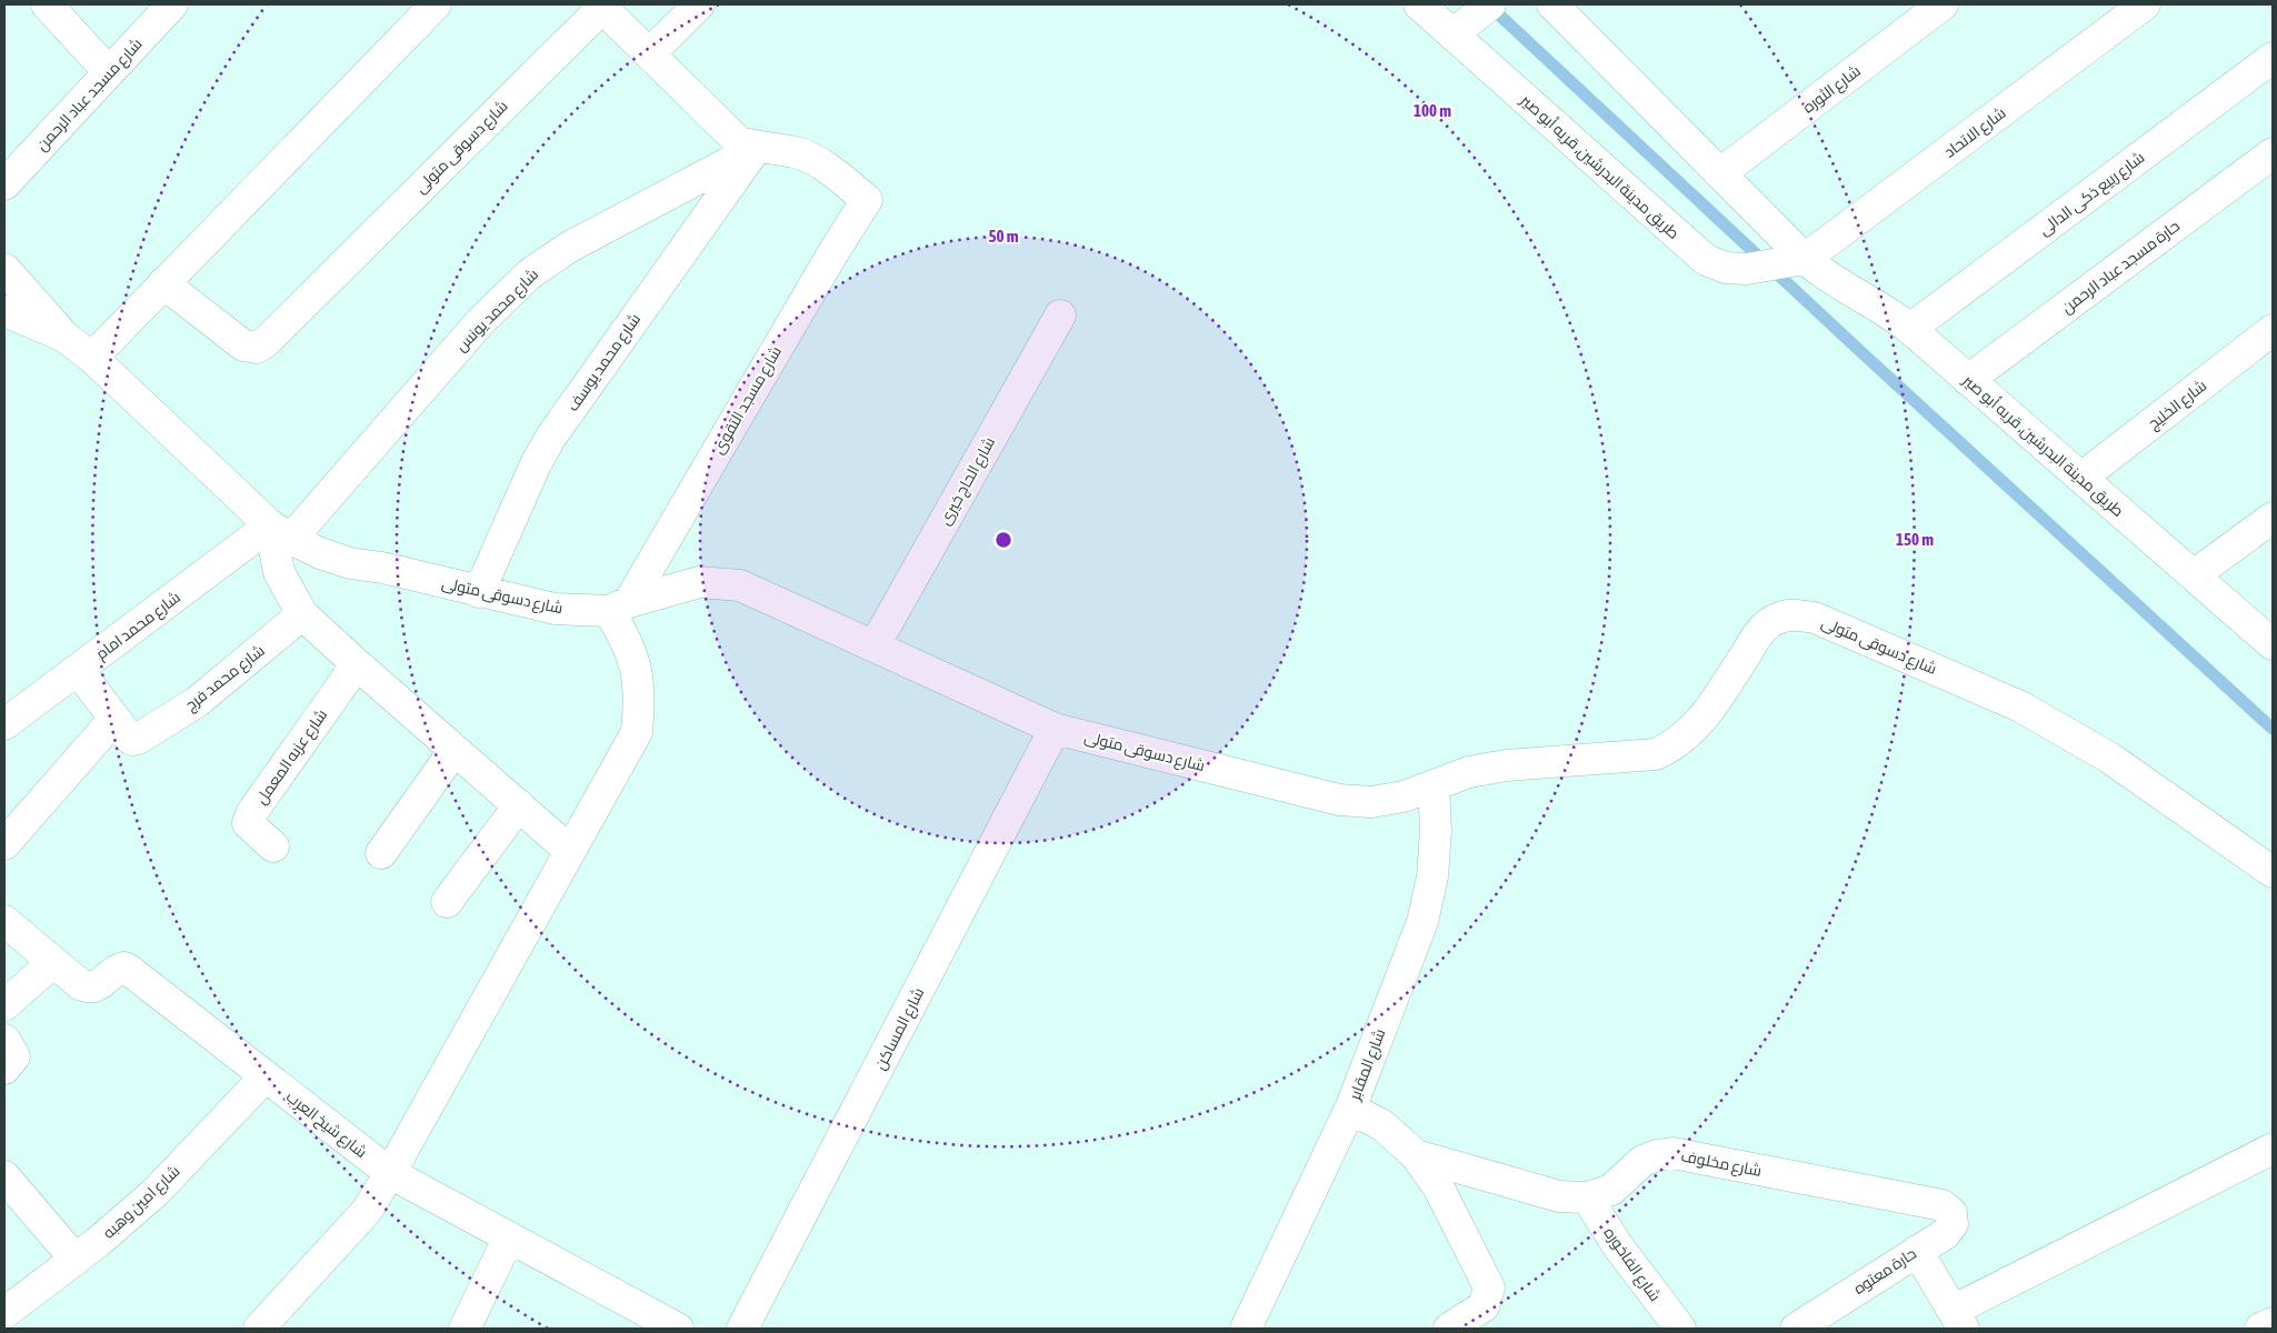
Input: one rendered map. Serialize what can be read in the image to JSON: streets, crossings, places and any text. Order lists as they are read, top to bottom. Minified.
{"streets":{"street":["شارع الثوره","شارع مسجد عباد الرحمن","شارع الاتحاد","شارع دسوقى متولى","طريق مدينة البدرشين, قريه أبو صير","شارع ربيع ذكى الدالى","حارة مسجد عباد الرحمن","شارع محمد يونس","شارع محمد يوسف","شارع مسجد التقوى","شارع الخليج","شارع الحاج خيرى","شارع محمد امام","شارع محمد فرج","شارع عزبه المعمل","شارع المساكن","شارع المقابر","شارع شيخ العرب","شارع مخلوف","شارع امين وهبه","شارع الفاخوره","حارة معتوه"]},"crossings":[["شارع الثوره","طريق مدينة البدرشين, قريه أبو صير"],["شارع الاتحاد","طريق مدينة البدرشين, قريه أبو صير"],["شارع دسوقى متولى","شارع محمد يونس"],["شارع دسوقى متولى","شارع محمد يوسف"],["شارع دسوقى متولى","شارع مسجد التقوى"],["شارع دسوقى متولى","شارع الحاج خيرى"],["شارع دسوقى متولى","شارع محمد امام"],["شارع دسوقى متولى","شارع المساكن"],["شارع دسوقى متولى","شارع المقابر"],["طريق مدينة البدرشين, قريه أبو صير","شارع ربيع ذكى الدالى"],["طريق مدينة البدرشين, قريه أبو صير","حارة مسجد عباد الرحمن"],["طريق مدينة البدرشين, قريه أبو صير","شارع الخليج"],["شارع محمد يونس","شارع محمد يوسف"],["شارع محمد يونس","شارع مسجد التقوى"],["شارع محمد يونس","شارع محمد امام"],["شارع محمد يوسف","شارع مسجد التقوى"],["شارع محمد امام","شارع محمد فرج"],["شارع شيخ العرب","شارع امين وهبه"],["شارع مخلوف","شارع الفاخوره"],["شارع مخلوف","حارة معتوه"]],"rings":["100 m","50 m","150 m"]}
